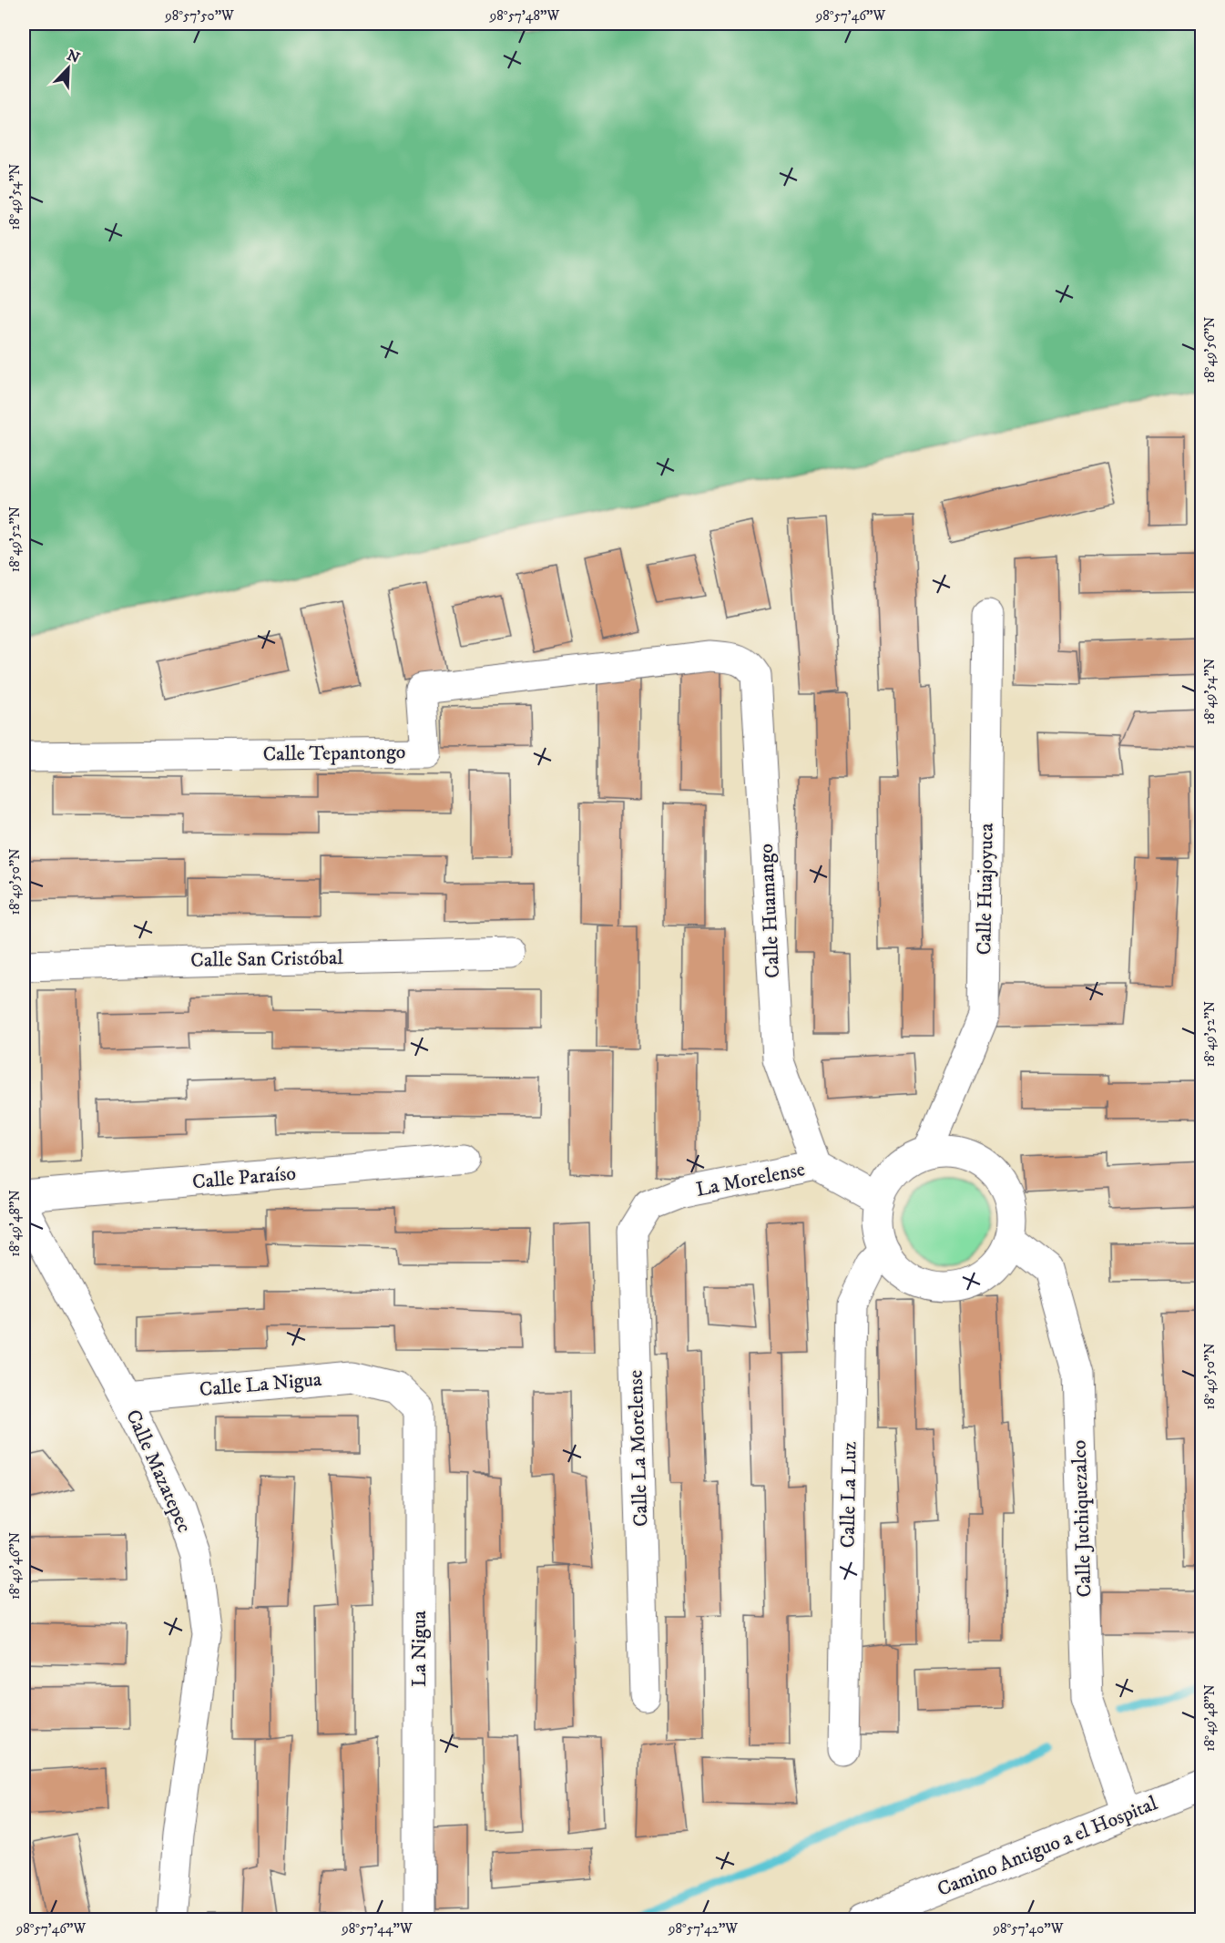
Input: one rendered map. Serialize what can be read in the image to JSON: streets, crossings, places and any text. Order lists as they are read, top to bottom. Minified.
{"streets":{"street":["Calle Tepantongo","Calle Huajoyuca","Calle Huamango","Calle San Cristóbal","Calle Paraíso","La Morelense","Calle La Nigua","Calle La Morelense","Calle Mazatepec","Calle La Luz","Calle Juchiquezalco","La Nigua","Camino Antiguo a el Hospital"]},"crossings":[["Calle Tepantongo","Calle Huamango"],["Calle Huajoyuca","La Morelense"],["Calle Huajoyuca","Calle La Luz"],["Calle Huajoyuca","Calle Juchiquezalco"],["Calle Huamango","La Morelense"],["La Morelense","Calle La Morelense"],["La Morelense","Calle La Luz"],["La Morelense","Calle Juchiquezalco"],["Calle La Nigua","Calle Mazatepec"],["Calle La Nigua","La Nigua"],["Calle La Luz","Calle Juchiquezalco"],["Calle Juchiquezalco","Camino Antiguo a el Hospital"]],"north":"top right","coordinates":["98°57'50\"W","98°57'48\"W","98°57'46\"W","18°49'54\"N","18°49'56\"N","18°49'52\"N","18°49'50\"N","18°49'48\"N","18°49'46\"N","98°57'44\"W","98°57'42\"W","98°57'40\"W"]}
